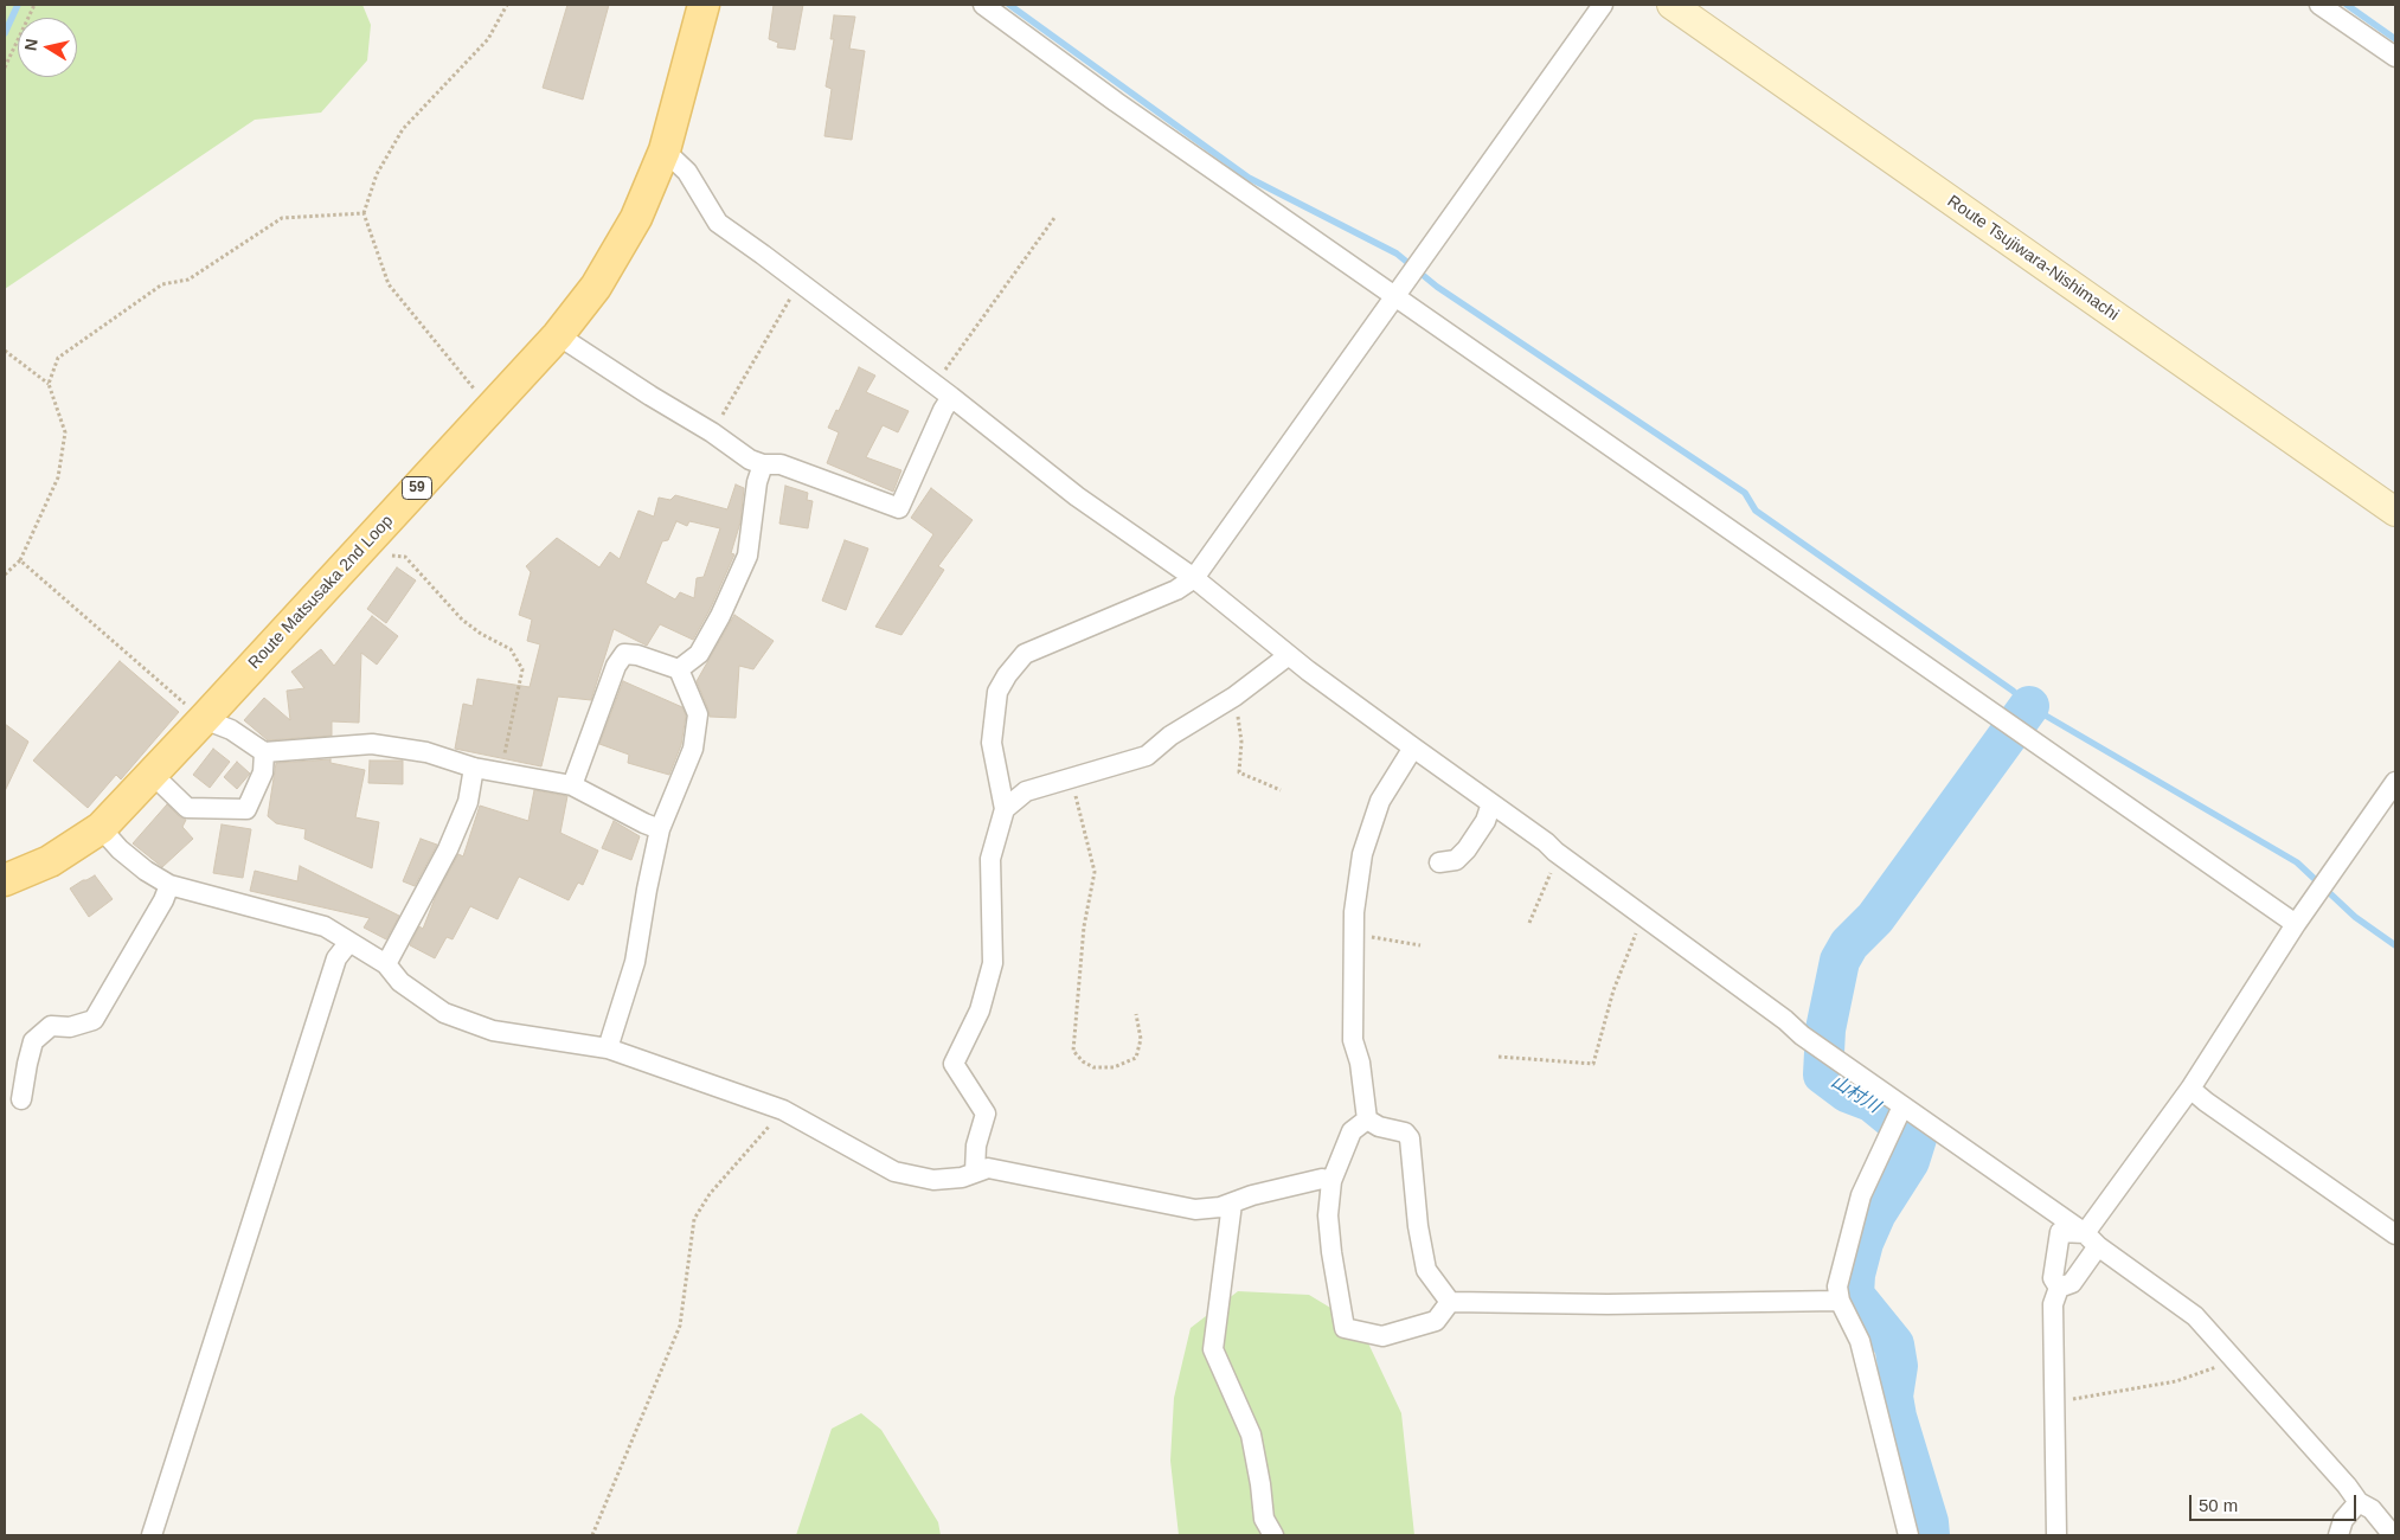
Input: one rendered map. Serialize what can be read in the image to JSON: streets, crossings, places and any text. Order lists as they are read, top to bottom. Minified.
{"streets":{"main road":["Route Tsujiwara-Nishimachi","59","Route Matsusaka 2nd Loop"]},"water":["山村川"],"scale_bar":"50 m","north":"left"}
